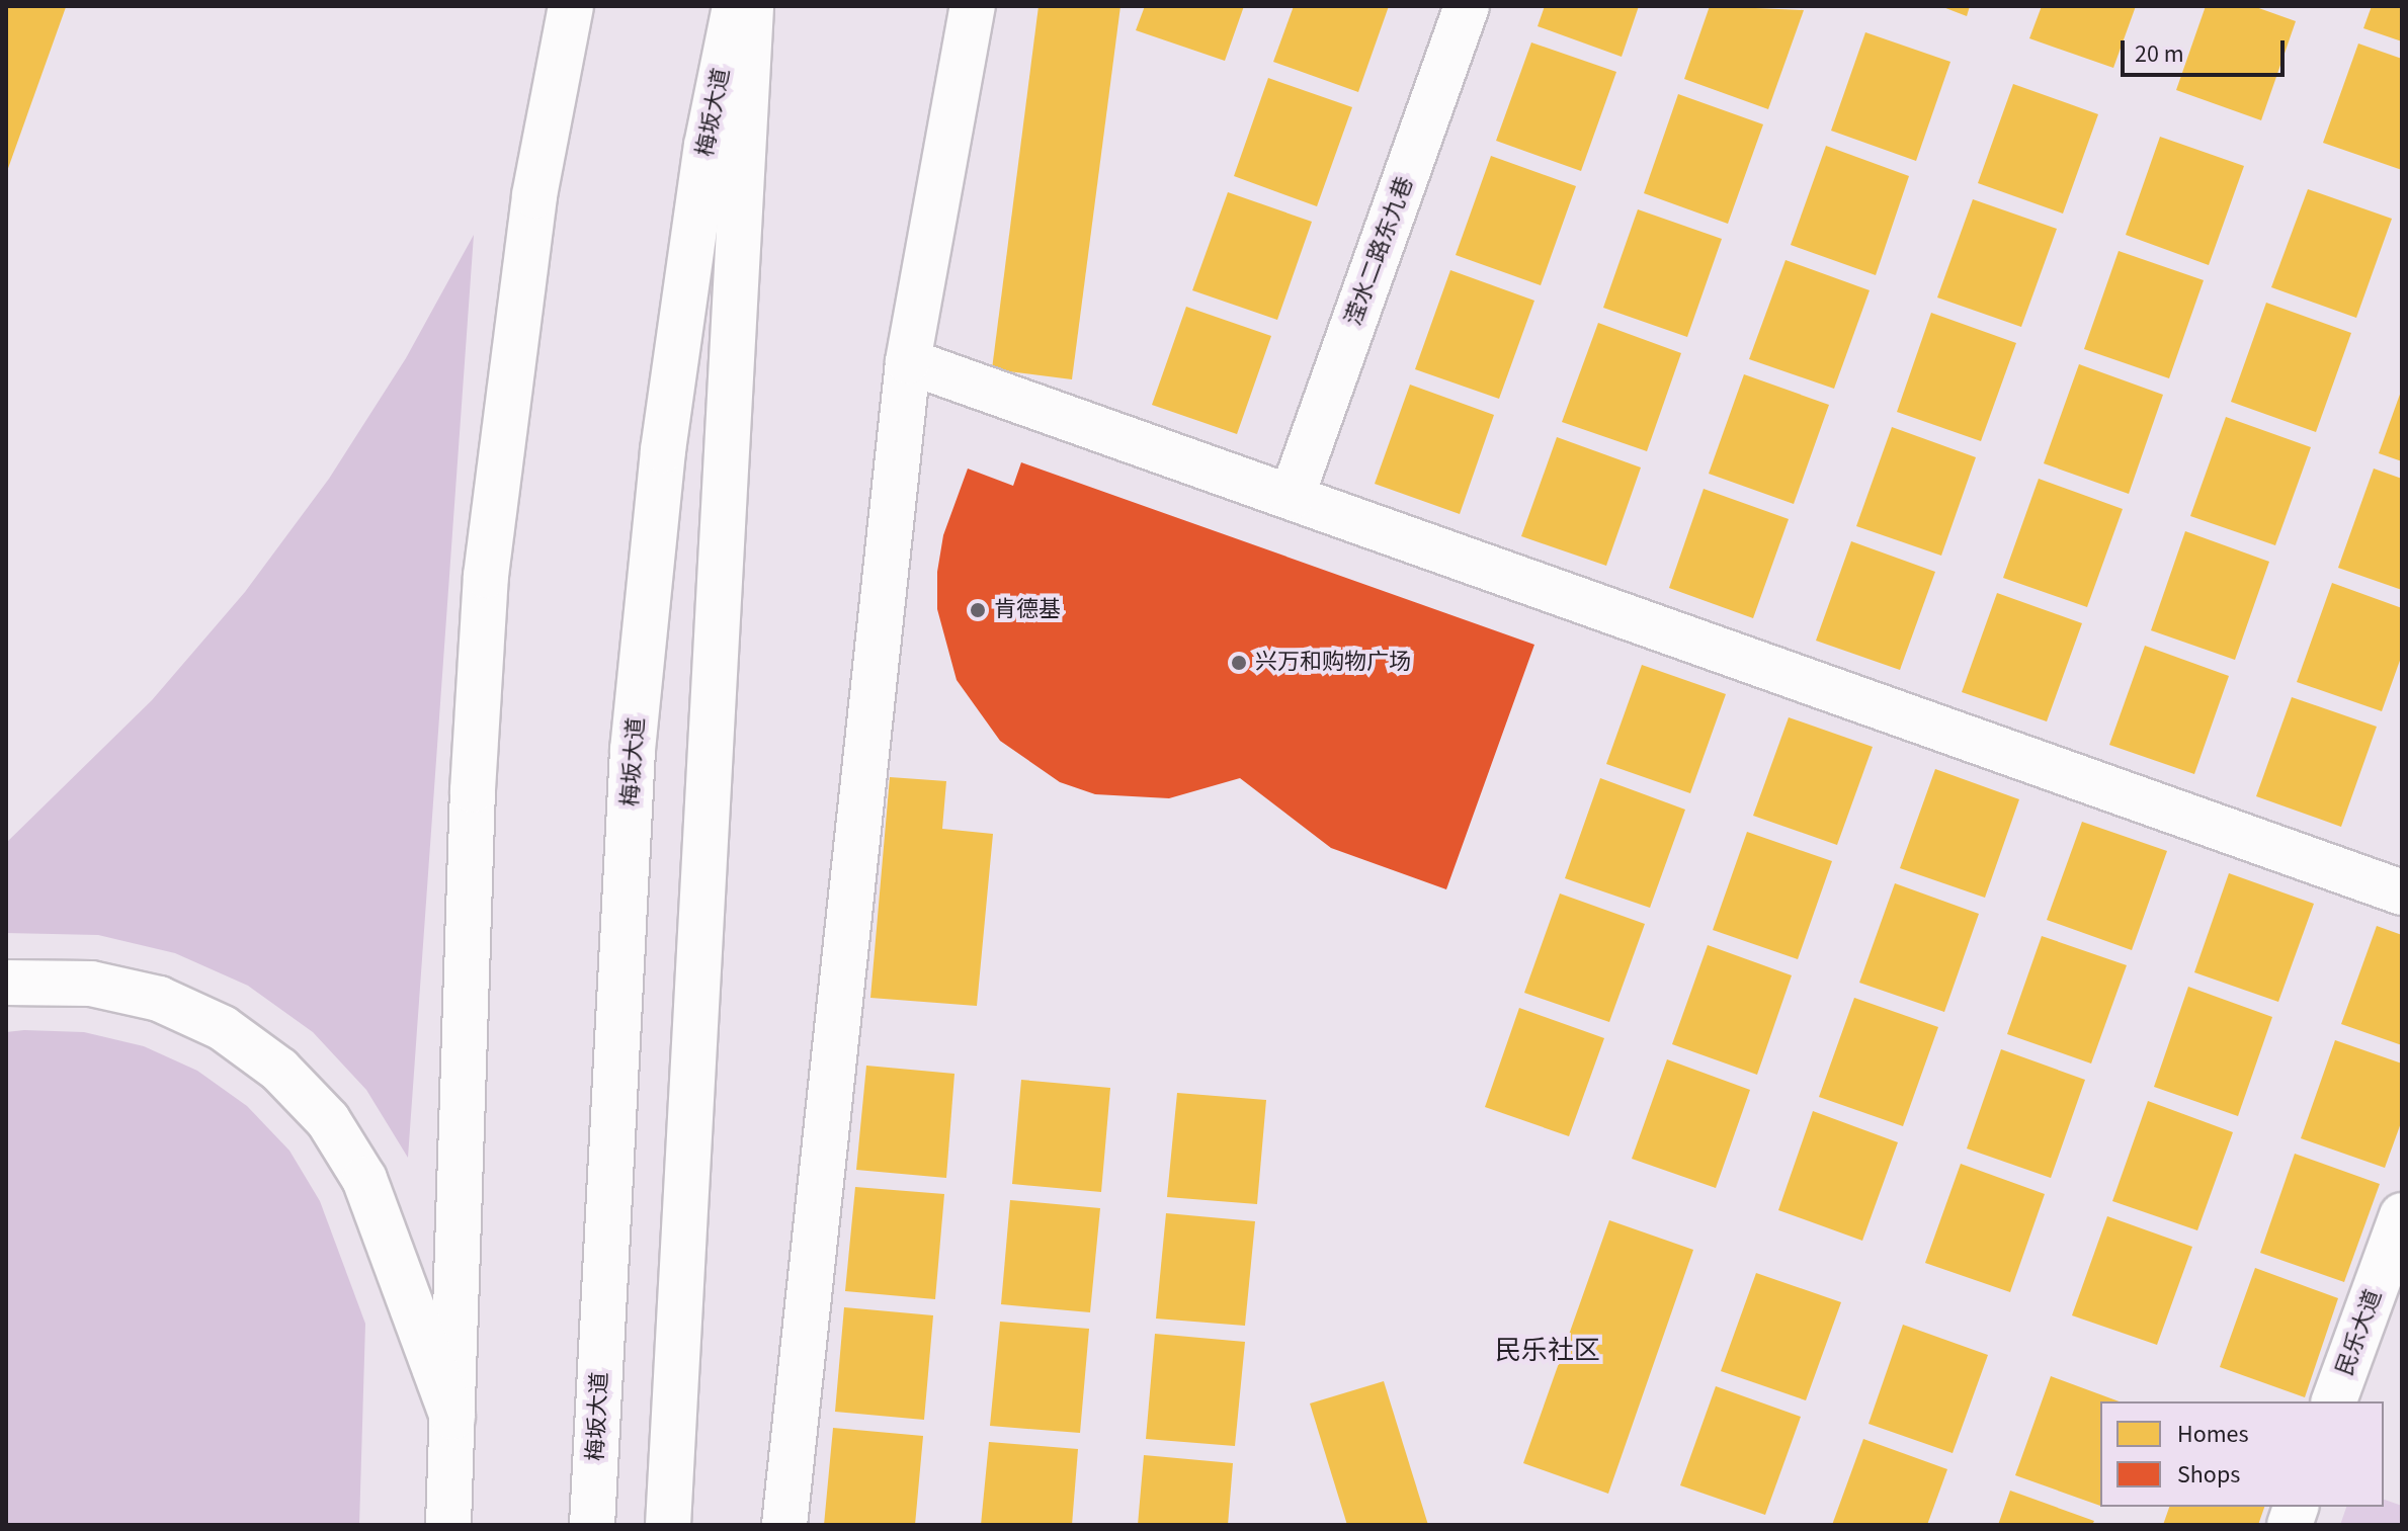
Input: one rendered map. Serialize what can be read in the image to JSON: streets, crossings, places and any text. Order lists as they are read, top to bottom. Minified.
{"streets":{"main road":["梅坂大道","滢水二路东九巷","民乐大道"]},"districts":["民乐社区"],"places":["肯德基","兴万和购物广场"],"legend":["Homes","Shops"],"scale_bar":"20 m"}
